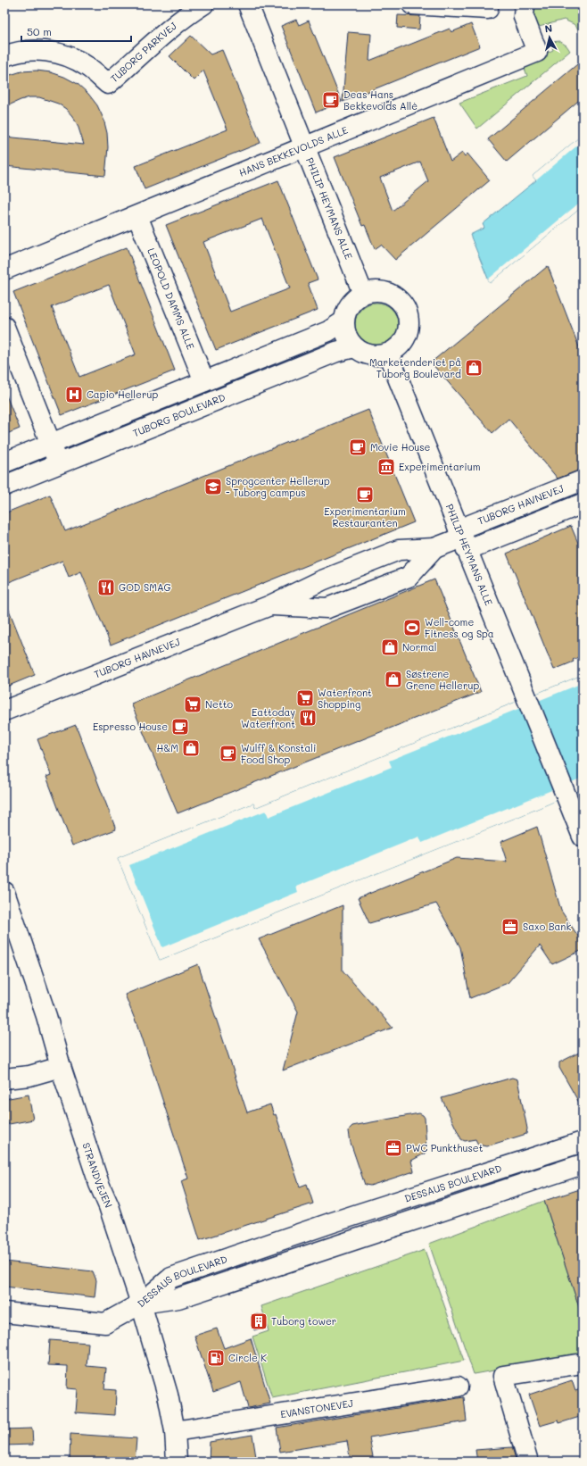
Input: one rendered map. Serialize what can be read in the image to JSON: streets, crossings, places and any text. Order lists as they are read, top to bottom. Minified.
{"streets":{"street":["TUBORG PARKVEJ","HANS BEKKEVOLDS ALLE","PHILIP HEYMANS ALLE","LEOPOLD DAMMS ALLE","TUBORG BOULEVARD","TUBORG HAVNEVEJ","STRANDVEJEN","DESSAUS BOULEVARD","EVANSTONEVEJ"]},"crossings":[["HANS BEKKEVOLDS ALLE","PHILIP HEYMANS ALLE"],["HANS BEKKEVOLDS ALLE","LEOPOLD DAMMS ALLE"],["PHILIP HEYMANS ALLE","TUBORG BOULEVARD"],["PHILIP HEYMANS ALLE","TUBORG HAVNEVEJ"],["STRANDVEJEN","DESSAUS BOULEVARD"],["STRANDVEJEN","EVANSTONEVEJ"]],"places":{"cafe":["Deas Hans Bekkevolds Allè","Movie House","Experimentarium Restauranten","Espresso House","Wulff & Konstali Food Shop"],"shop":["Marketenderiet på Tuborg Boulevard","Normal","Søstrene Grene Hellerup","H&M"],"hospital":["Capio Hellerup"],"museum":["Experimentarium"],"school or university":["Sprogcenter Hellerup - Tuborg campus"],"restaurant":["GOD SMAG","Eattoday Waterfront"],"sports":["Well-come Fitness og Spa"],"supermarket":["Waterfront Shopping","Netto"],"office":["Saxo Bank","PWC Punkthuset"],"building":["Tuborg tower"],"fuel station":["Circle K"]},"scale_bar":"50 m","north":"top"}
